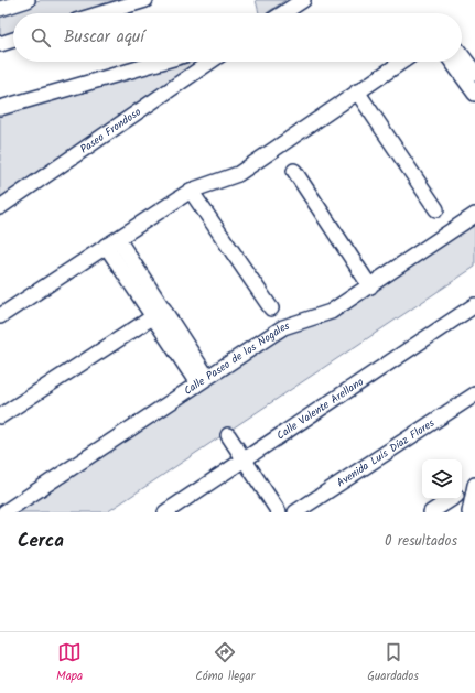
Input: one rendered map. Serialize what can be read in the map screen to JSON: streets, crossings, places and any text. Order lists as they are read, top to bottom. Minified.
{"streets":{"street":["Paseo Frondoso","Calle Paseo de los Nogales","Calle Valente Arellano","Avenida Luis Díaz Flores"]},"page":{"search":"Buscar aquí","heading":["Cerca","0 resultados"],"nav":["Mapa","Cómo llegar","Guardados"]}}
